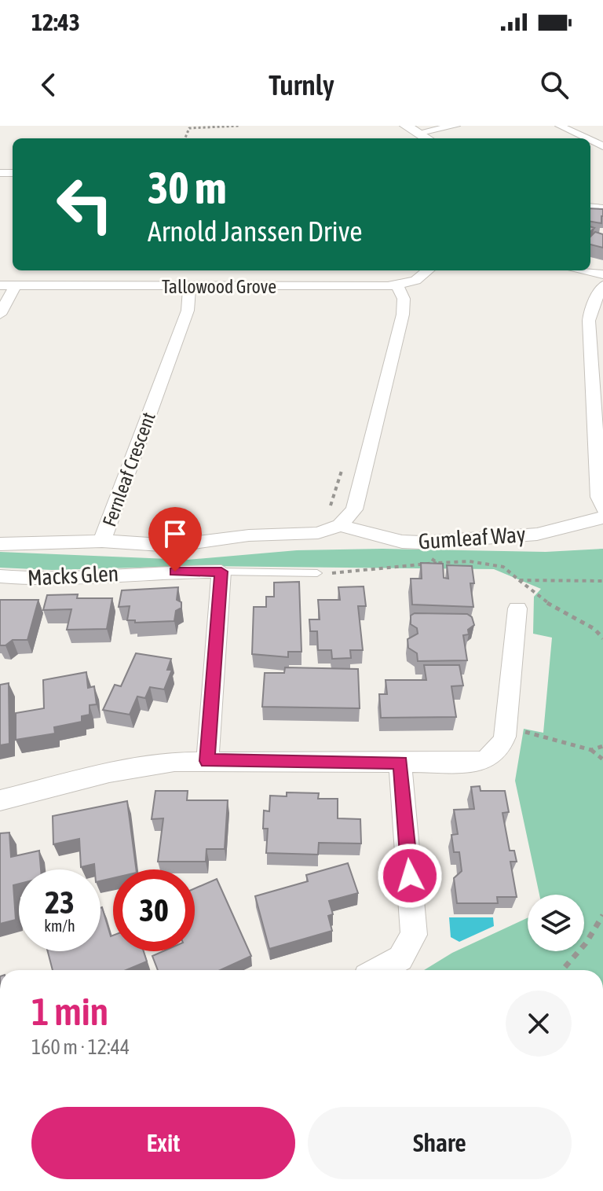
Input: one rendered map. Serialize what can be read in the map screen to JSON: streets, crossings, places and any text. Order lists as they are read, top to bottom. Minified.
{"streets":{"street":["Tallowood Grove","Fernleaf Crescent","Gumleaf Way","Macks Glen"]},"crossings":[["Tallowood Grove","Fernleaf Crescent"],["Fernleaf Crescent","Gumleaf Way"]],"page":{"status":"12:43","header":"Turnly","turn":["30 m","Arnold Janssen Drive"],"speed":"23 km/h","limit":"30","heading":["1 min","160 m · 12:44"],"buttons":["Exit","Share"]}}
